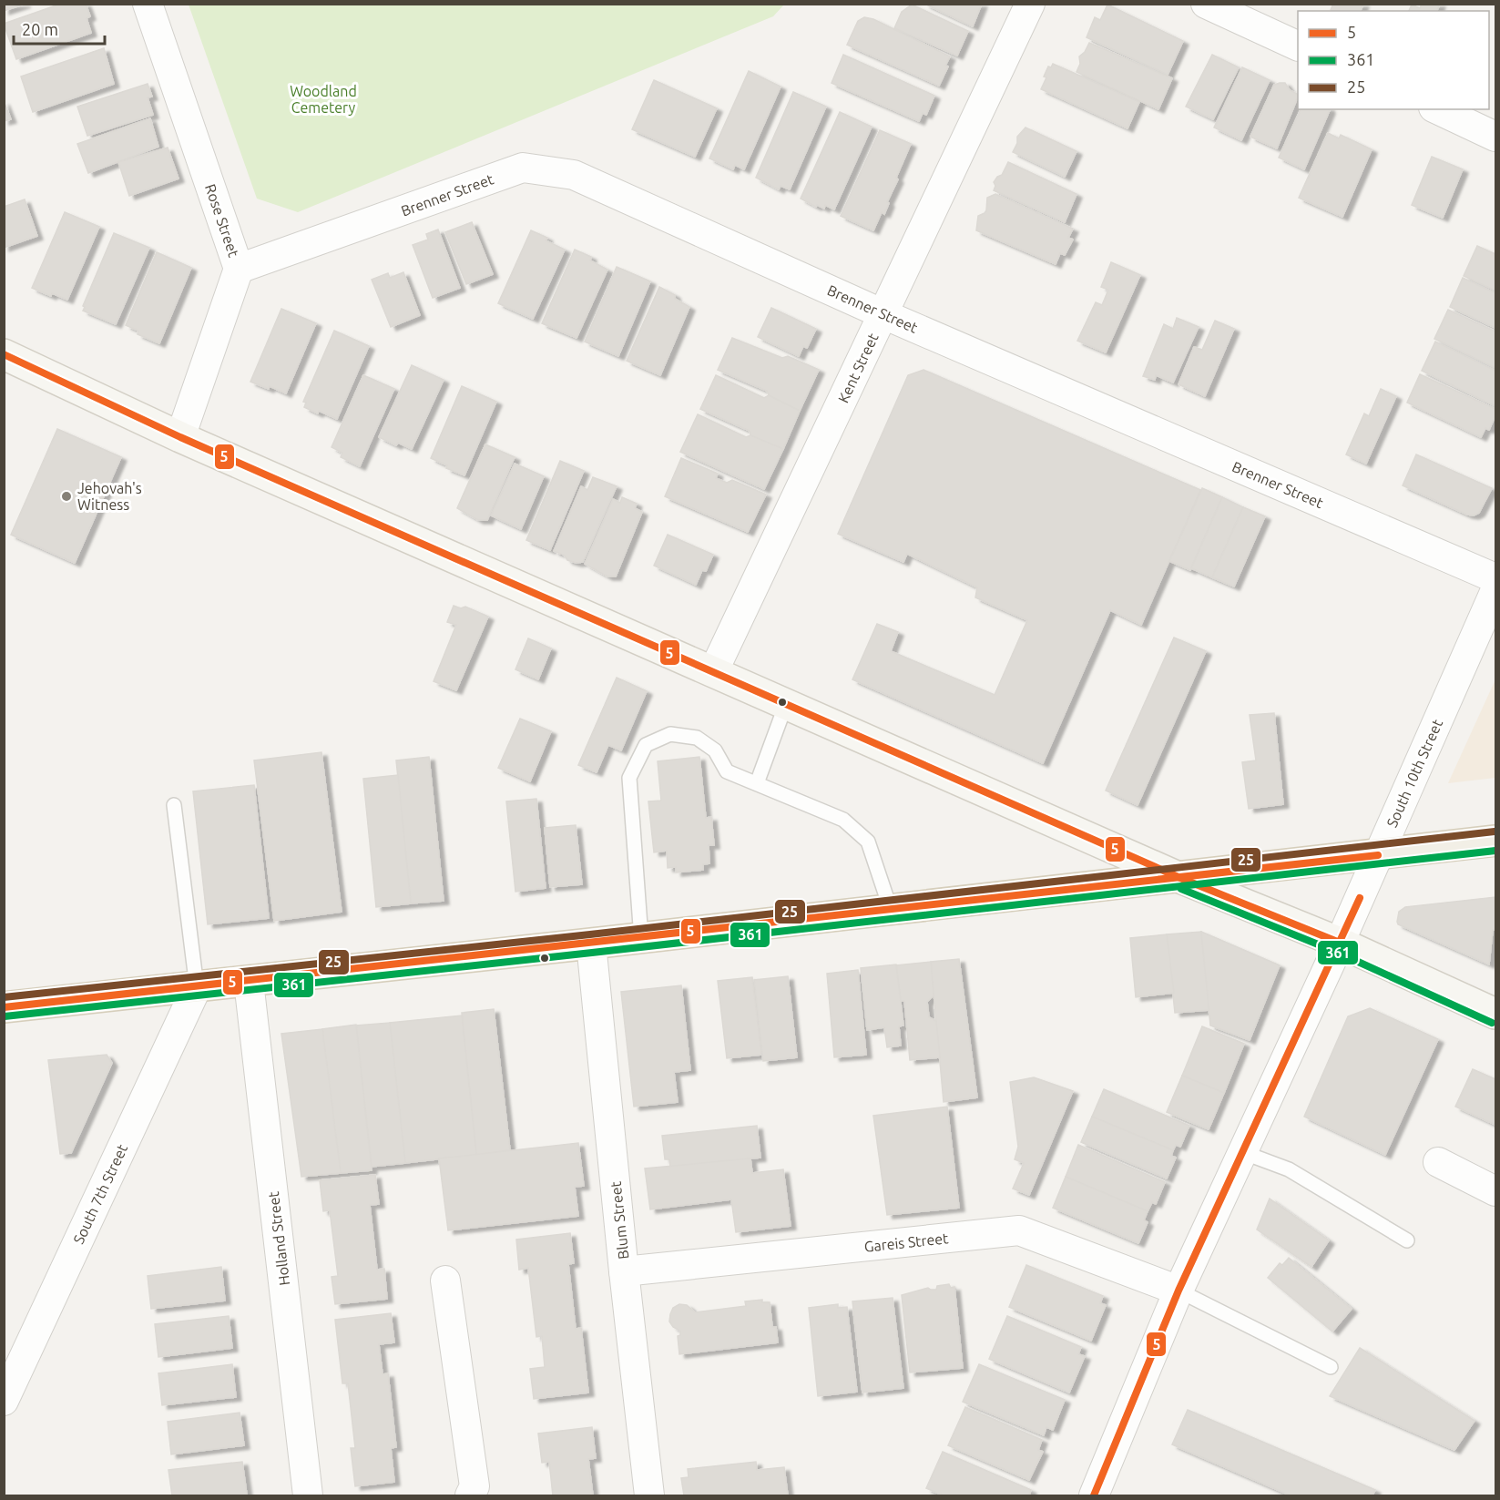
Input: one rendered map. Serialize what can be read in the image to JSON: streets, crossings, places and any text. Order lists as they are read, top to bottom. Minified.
{"streets":{"street":["Brenner Street","Rose Street","Kent Street","South 10th Street","South 7th Street","Blum Street","Holland Street","Gareis Street"]},"crossings":[["Brenner Street","Rose Street"],["Brenner Street","Kent Street"],["South 10th Street","Gareis Street"],["Blum Street","Gareis Street"]],"parks":["Woodland Cemetery"],"places":["Jehovah's Witness"],"lines":["transit line 5","transit line 25","transit line 361"],"legend":["5","361","25"],"scale_bar":"20 m"}
